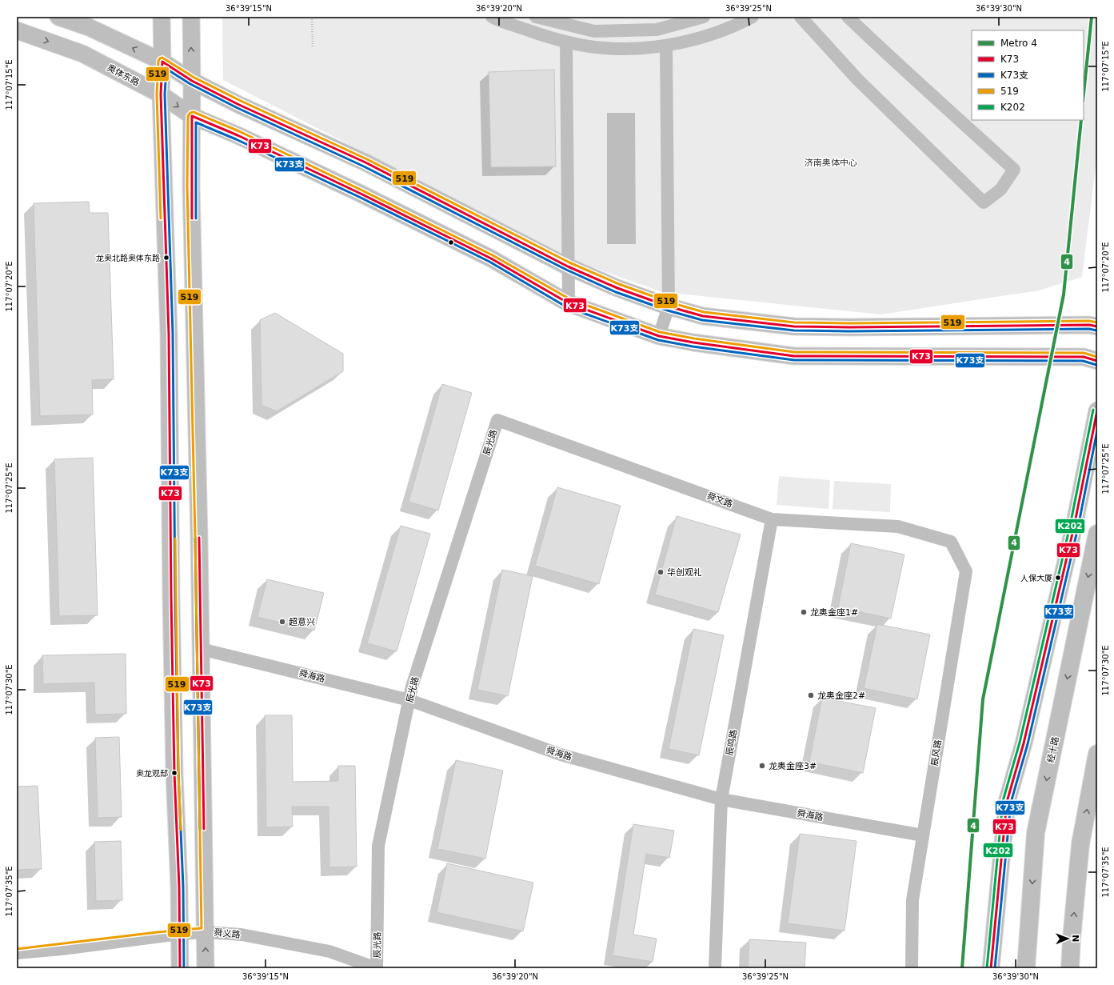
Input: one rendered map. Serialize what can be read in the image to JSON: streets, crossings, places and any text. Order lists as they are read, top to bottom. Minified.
{"streets":{"highway":["经十路"],"main road":["奥体东路"],"street":["辰光路","舜文路","舜海路","辰鸣路","辰风路","舜义路"]},"crossings":[["辰光路","舜文路"],["辰光路","舜海路"],["辰光路","舜义路"],["舜文路","辰鸣路"],["舜文路","辰风路"],["舜海路","辰鸣路"],["舜海路","辰风路"]],"parks":["济南奥体中心"],"places":["龙奥北路奥体东路","华创观礼","人保大厦","龙奥金座1#","超意兴","龙奥金座2#","龙奥金座3#","奥龙观邸"],"lines":["metro line 4","transit line 519","transit line K73","transit line K73支","transit line K202"],"legend":["Metro 4","K73","K73支","519","K202"],"north":"right","coordinates":["36°39'15\"N","36°39'20\"N","36°39'25\"N","36°39'30\"N","117°07'15\"E","117°07'20\"E","117°07'25\"E","117°07'30\"E","117°07'35\"E"]}
